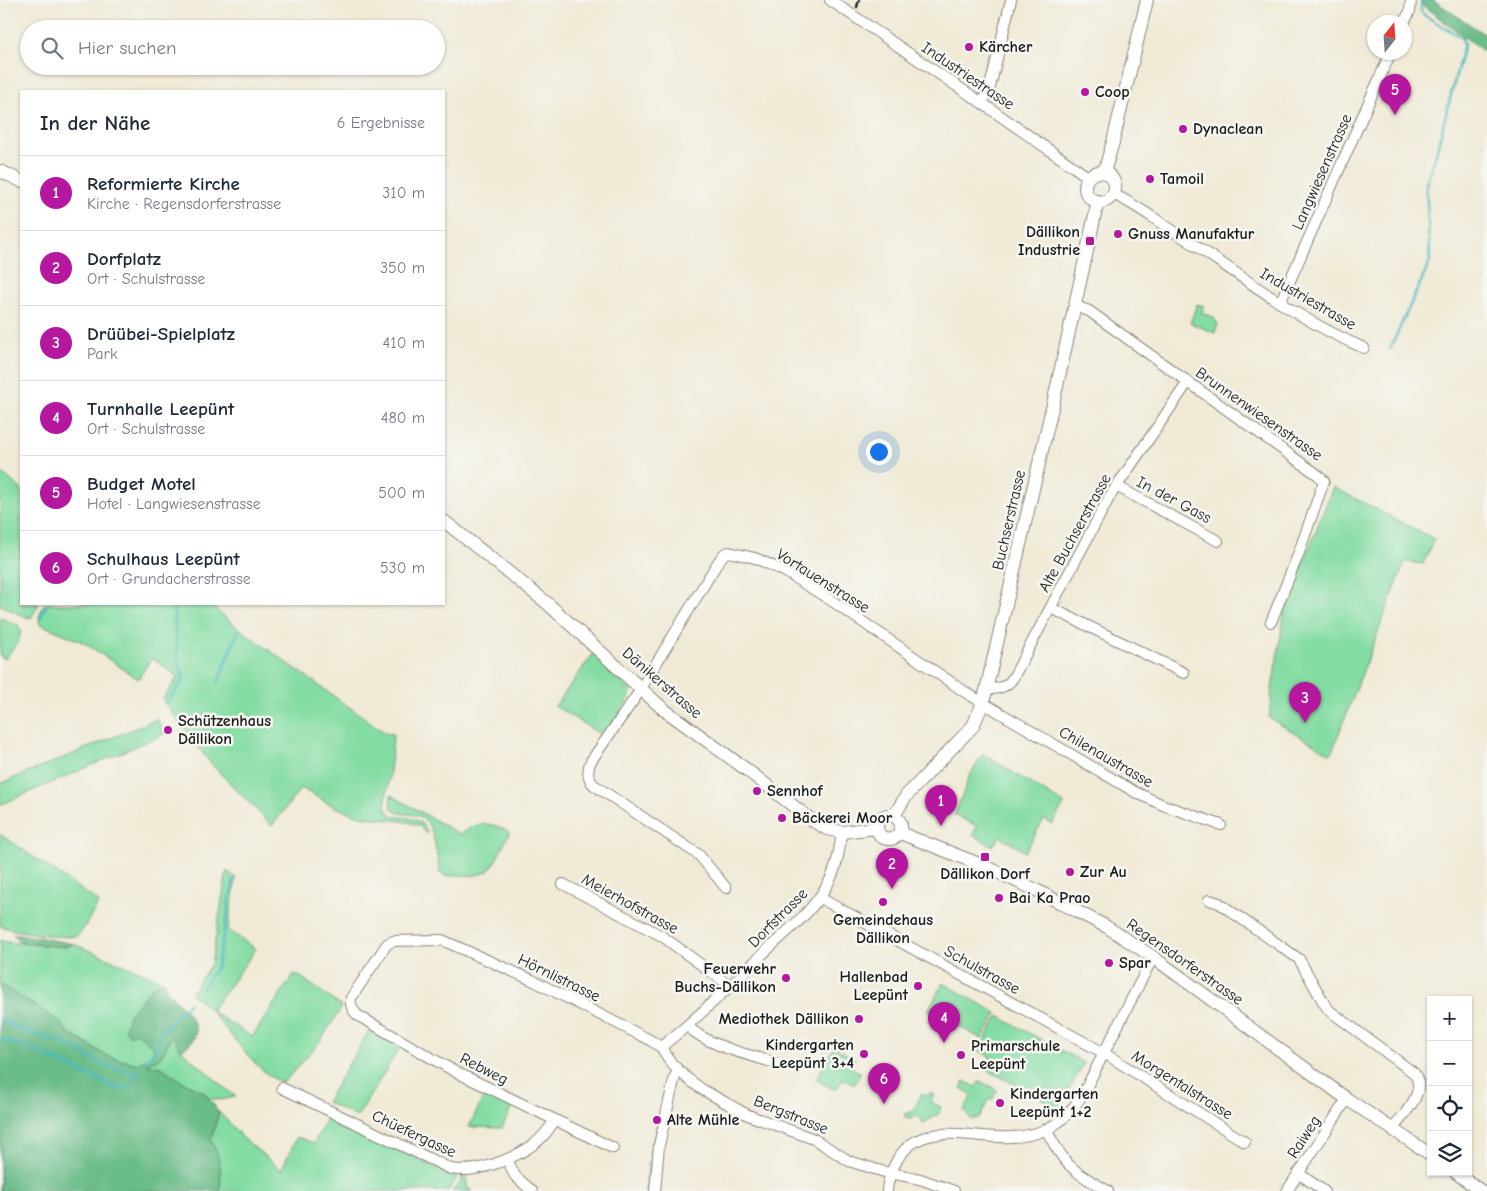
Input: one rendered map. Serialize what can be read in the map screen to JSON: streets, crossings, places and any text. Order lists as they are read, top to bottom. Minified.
{"streets":{"street":["Industriestrasse","Langwiesenstrasse","Brunnenwiesenstrasse","In der Gass","Buchserstrasse","Alte Buchserstrasse","Vortauenstrasse","Dänikerstrasse","Chilenaustrasse","Meierhofstrasse","Dorfstrasse","Regensdorferstrasse","Schulstrasse","Hörnlistrasse","Rebweg","Morgentalstrasse","Bergstrasse","Chüefergasse","Raiweg"]},"crossings":[["Industriestrasse","Langwiesenstrasse"],["Industriestrasse","Buchserstrasse"],["Brunnenwiesenstrasse","Buchserstrasse"],["Brunnenwiesenstrasse","Alte Buchserstrasse"],["In der Gass","Alte Buchserstrasse"],["Buchserstrasse","Alte Buchserstrasse"],["Buchserstrasse","Vortauenstrasse"],["Buchserstrasse","Dänikerstrasse"],["Buchserstrasse","Chilenaustrasse"],["Buchserstrasse","Regensdorferstrasse"],["Vortauenstrasse","Dänikerstrasse"],["Vortauenstrasse","Chilenaustrasse"],["Dänikerstrasse","Dorfstrasse"],["Dänikerstrasse","Regensdorferstrasse"],["Meierhofstrasse","Dorfstrasse"],["Dorfstrasse","Schulstrasse"],["Dorfstrasse","Hörnlistrasse"],["Dorfstrasse","Bergstrasse"],["Regensdorferstrasse","Raiweg"],["Schulstrasse","Morgentalstrasse"],["Hörnlistrasse","Rebweg"],["Hörnlistrasse","Bergstrasse"],["Rebweg","Chüefergasse"]],"places":{"other":["Kärcher","Coop","Dynaclean","Tamoil","Gnuss Manufaktur","Schützenhaus Dällikon","Sennhof","Bäckerei Moor","Zur Au","Bai Ka Prao","Gemeindehaus Dällikon","Spar","Feuerwehr Buchs-Dällikon","Hallenbad Leepünt","Mediothek Dällikon","Kindergarten Leepünt 3+4","Primarschule Leepünt","Kindergarten Leepünt 1+2","Alte Mühle"],"transit":["Dällikon Industrie","Dällikon Dorf"]},"north":"top","page":{"search":"Hier suchen","pins":["5","3","1","2","4","6"],"heading":["In der Nähe","6 Ergebnisse"],"list":[{"mark":"1","name":"Reformierte Kirche","note":"Kirche · Regensdorferstrasse","value":"310 m"},{"mark":"2","name":"Dorfplatz","note":"Ort · Schulstrasse","value":"350 m"},{"mark":"3","name":"Drüübei-Spielplatz","note":"Park","value":"410 m"},{"mark":"4","name":"Turnhalle Leepünt","note":"Ort · Schulstrasse","value":"480 m"},{"mark":"5","name":"Budget Motel","note":"Hotel · Langwiesenstrasse","value":"500 m"},{"mark":"6","name":"Schulhaus Leepünt","note":"Ort · Grundacherstrasse","value":"530 m"}],"map_buttons":["+","−"]}}
